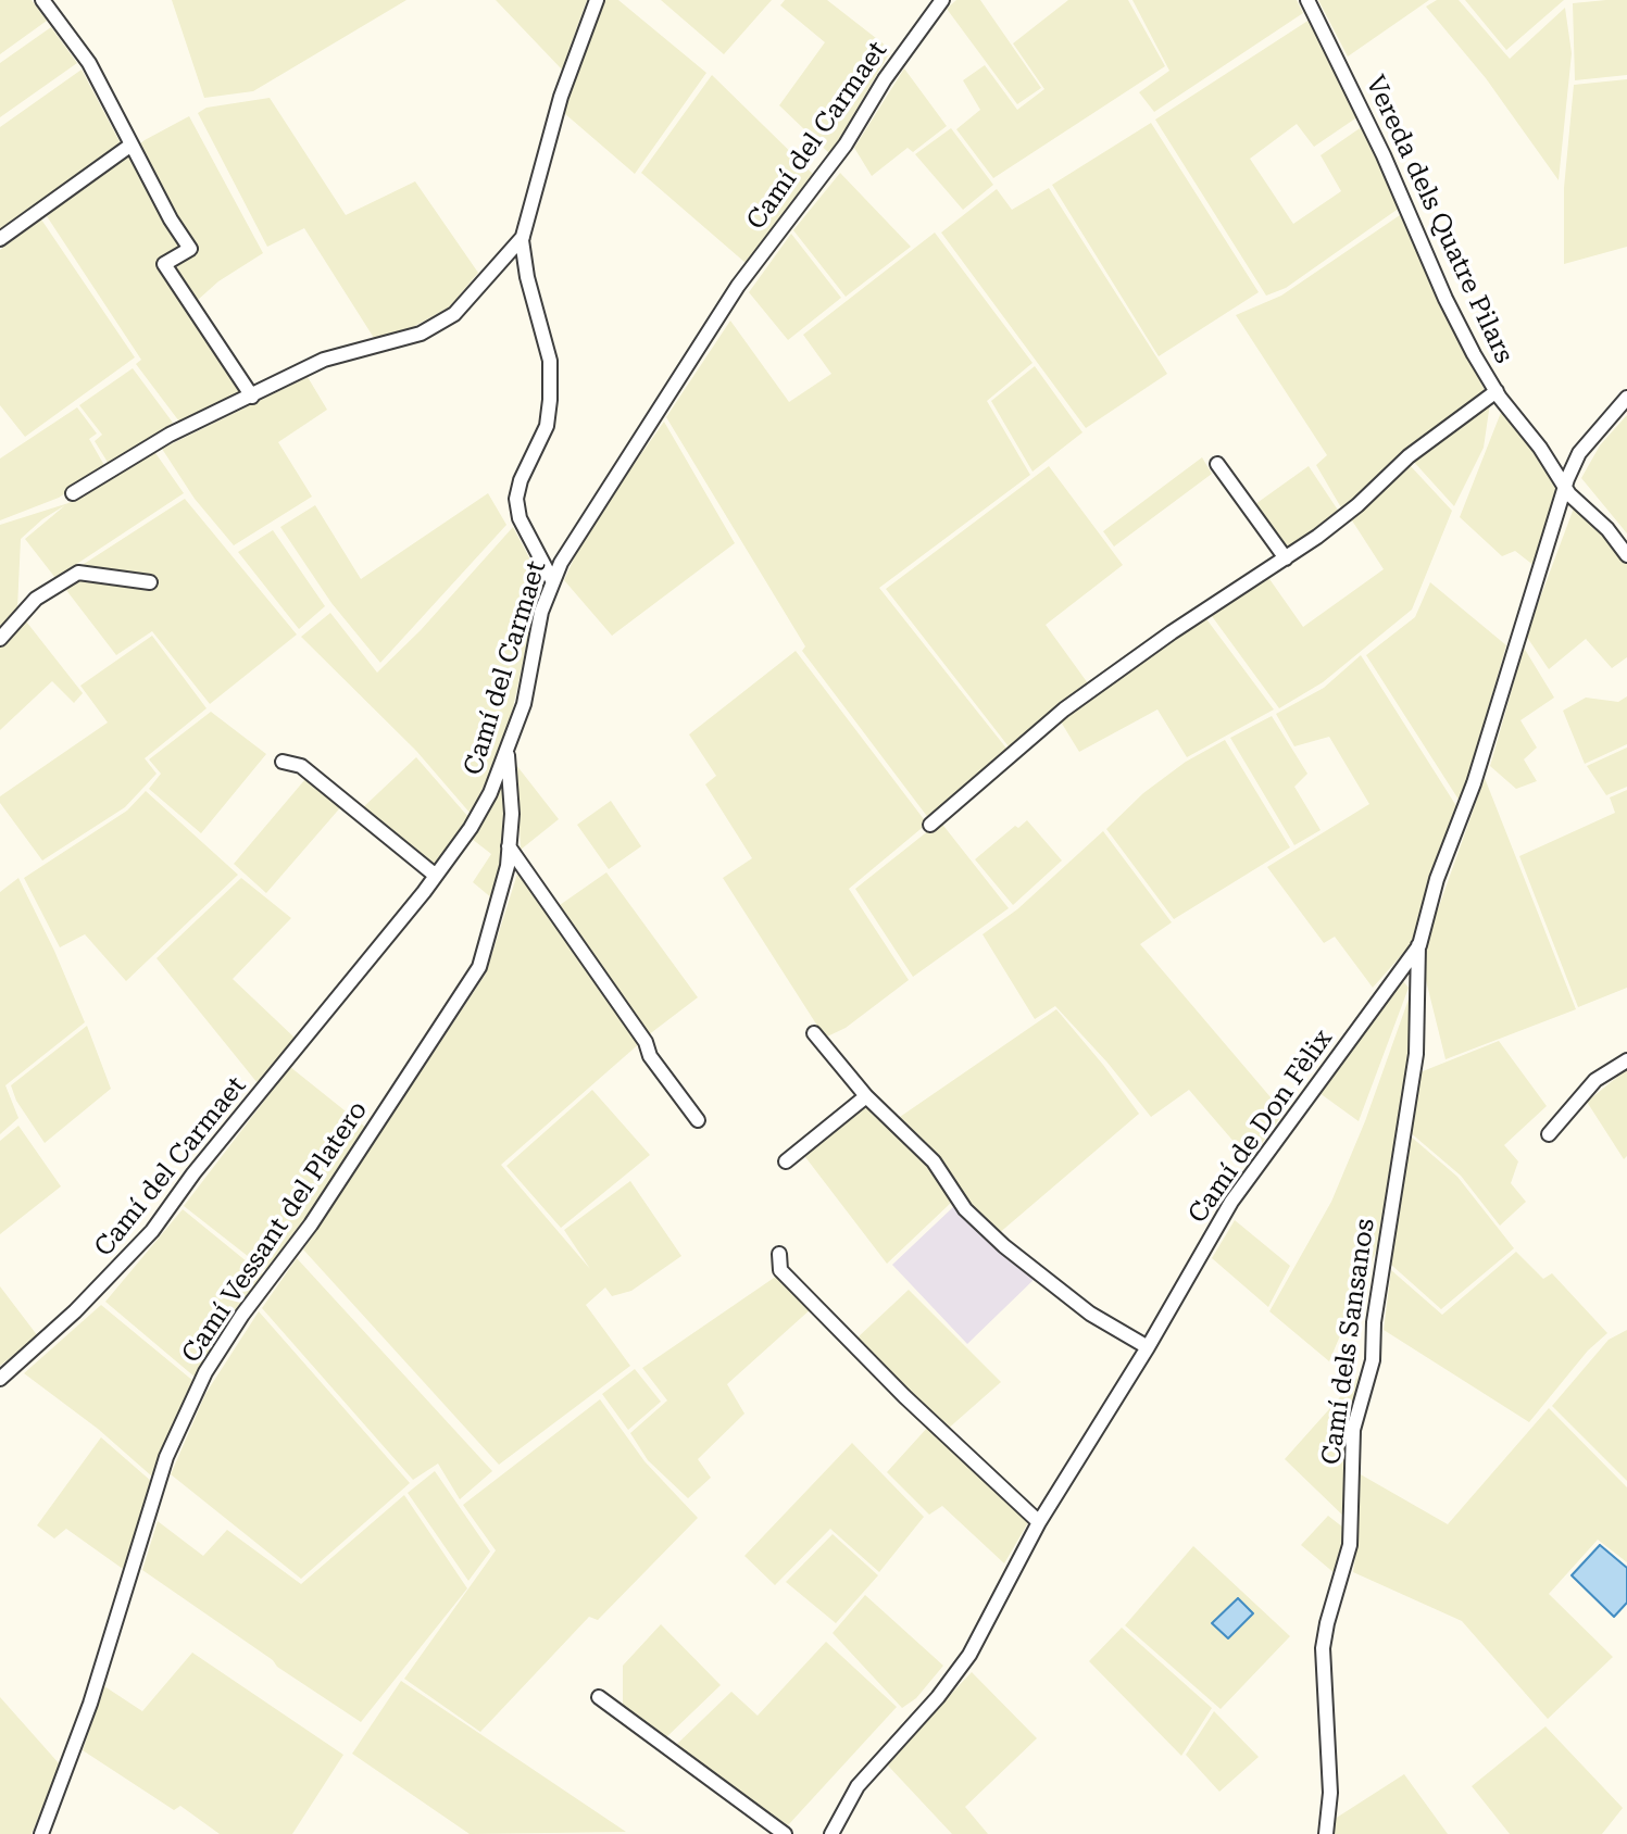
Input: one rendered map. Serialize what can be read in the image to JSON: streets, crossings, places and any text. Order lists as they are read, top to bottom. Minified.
{"streets":{"street":["Camí del Carmaet","Vereda dels Quatre Pilars","Camí de Don Fèlix","Camí Vessant del Platero","Camí dels Sansanos"]},"crossings":[["Camí del Carmaet","Camí Vessant del Platero"],["Vereda dels Quatre Pilars","Camí de Don Fèlix"],["Camí de Don Fèlix","Camí dels Sansanos"]]}
